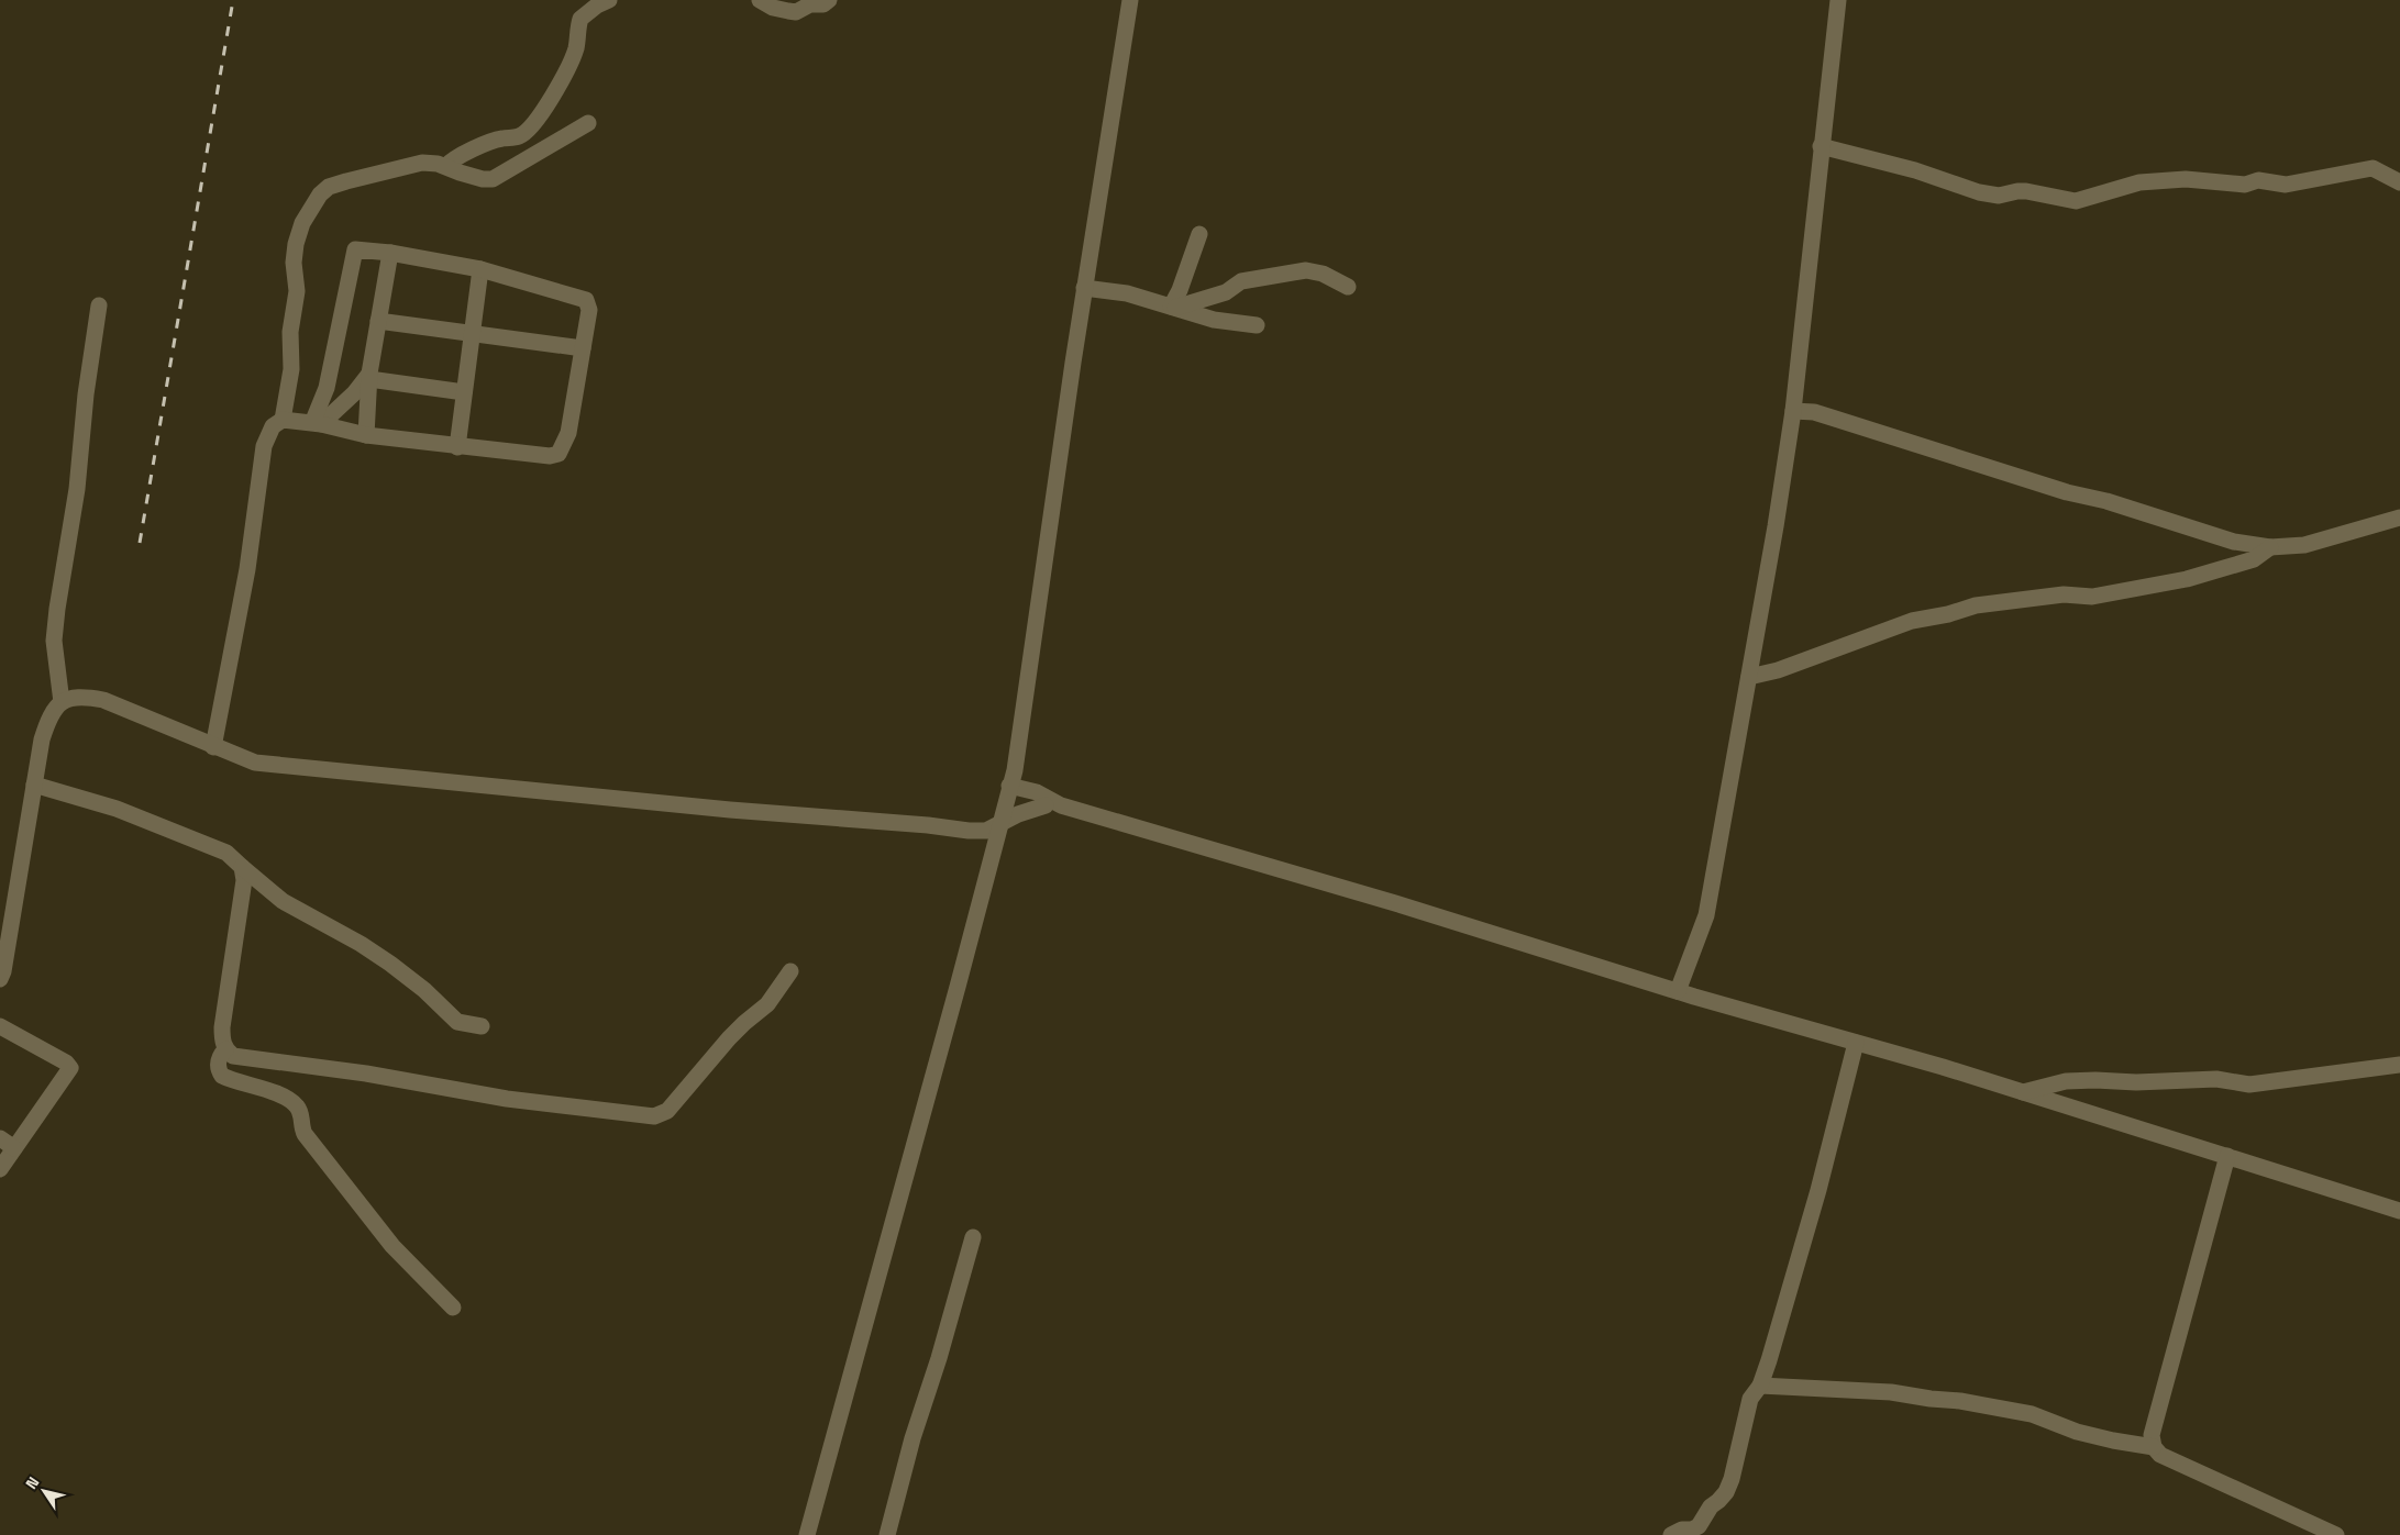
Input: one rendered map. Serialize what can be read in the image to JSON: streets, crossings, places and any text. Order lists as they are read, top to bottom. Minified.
{"north":"top left"}
